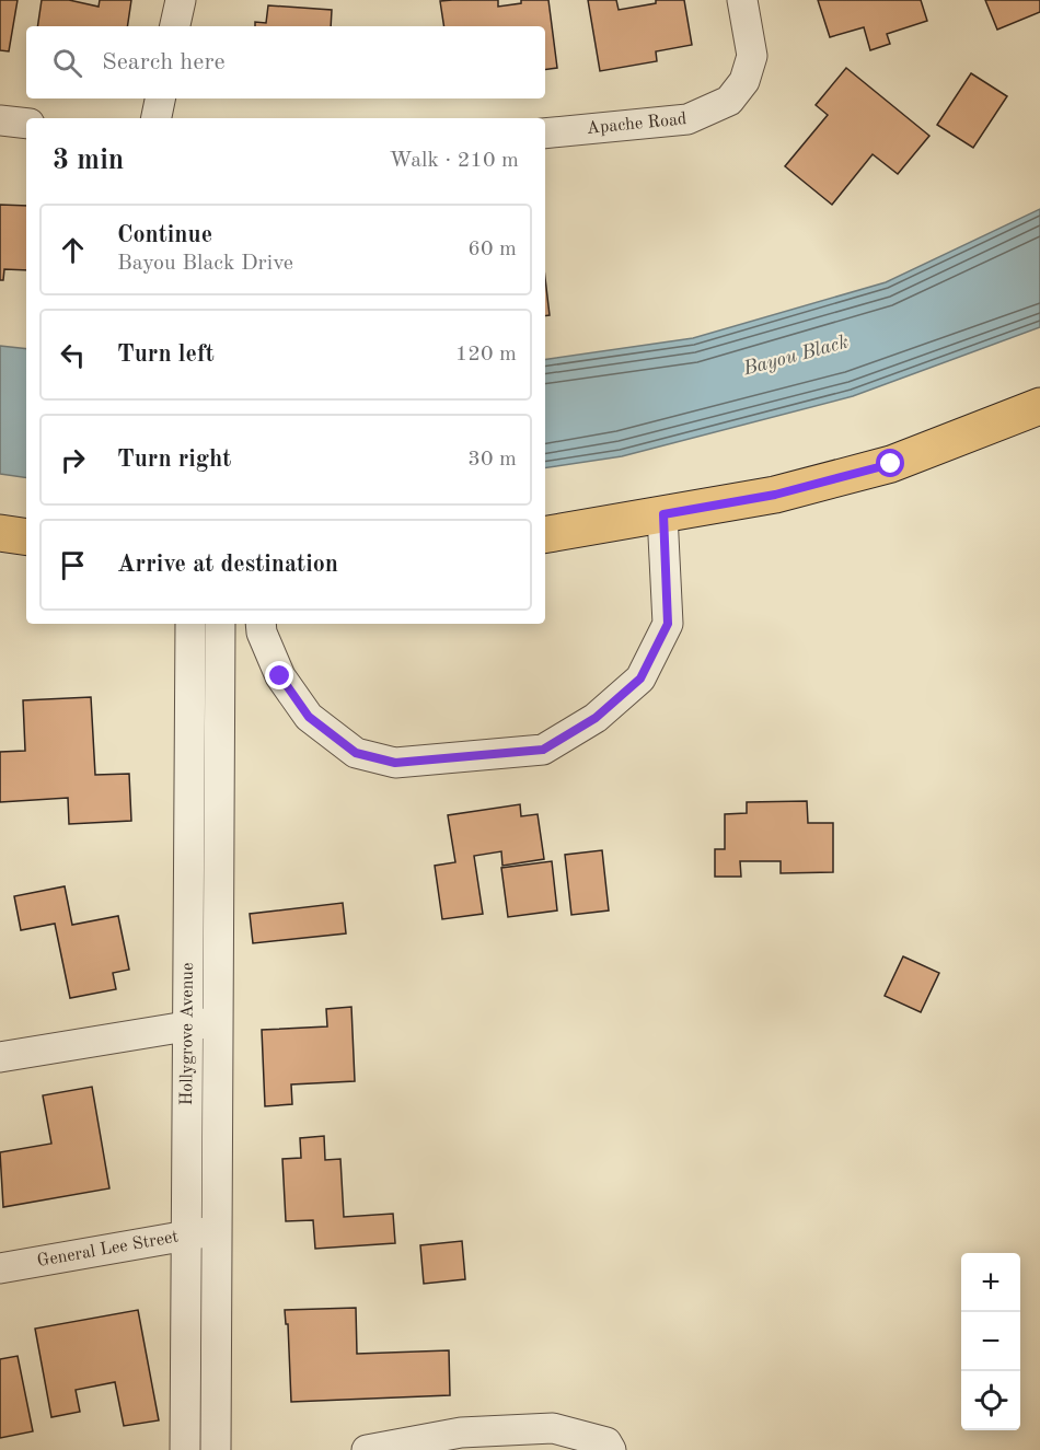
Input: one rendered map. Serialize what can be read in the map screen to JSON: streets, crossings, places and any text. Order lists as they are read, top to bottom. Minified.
{"streets":{"street":["Apache Road","Hollygrove Avenue","General Lee Street"]},"crossings":[["Hollygrove Avenue","General Lee Street"]],"water":["Bayou Black"],"page":{"search":"Search here","heading":["3 min","Walk · 210 m"],"list":[["Continue","Bayou Black Drive","60 m"],["Turn left","120 m"],["Turn right","30 m"],"Arrive at destination"],"map_buttons":["+","−"]}}
